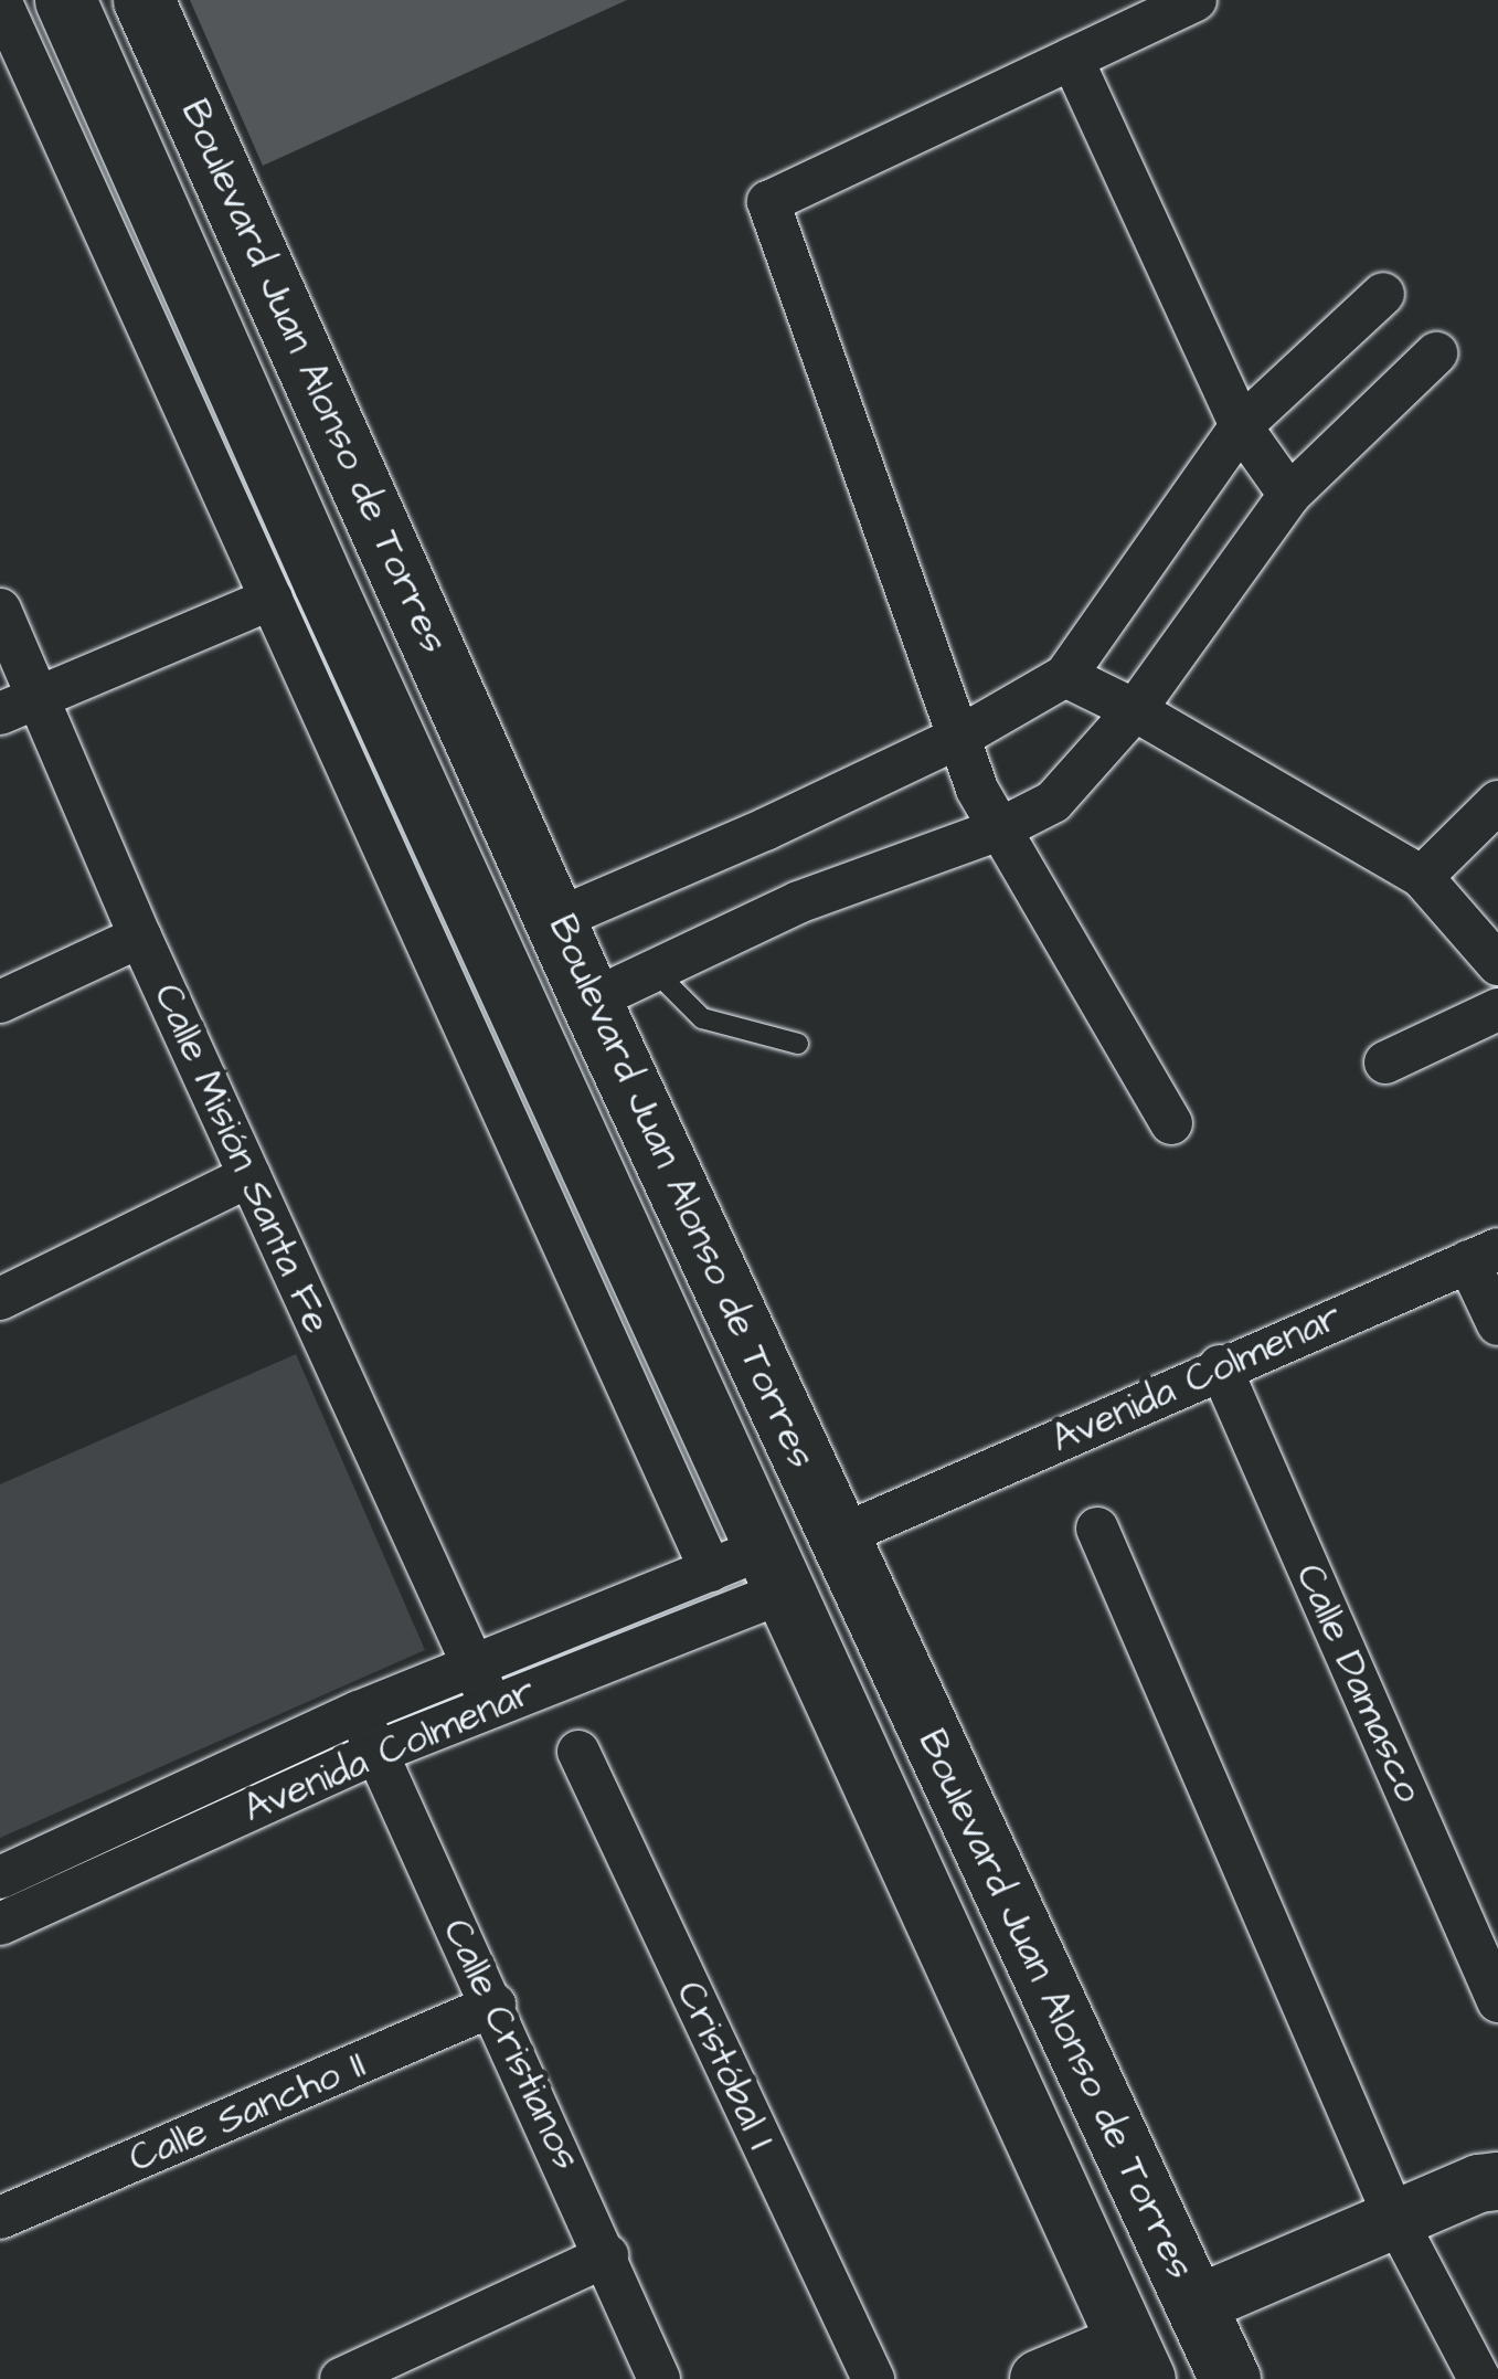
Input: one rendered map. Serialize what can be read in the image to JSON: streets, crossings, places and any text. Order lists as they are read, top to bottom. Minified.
{"streets":{"main road":["Boulevard Juan Alonso de Torres"],"street":["Calle Misión Santa Fe","Avenida Colmenar","Calle Damasco","Calle Cristianos","Cristóbal I","Calle Sancho II"]},"crossings":[["Boulevard Juan Alonso de Torres","Avenida Colmenar"],["Calle Misión Santa Fe","Avenida Colmenar"],["Avenida Colmenar","Calle Damasco"],["Avenida Colmenar","Calle Cristianos"],["Calle Cristianos","Calle Sancho II"]]}
